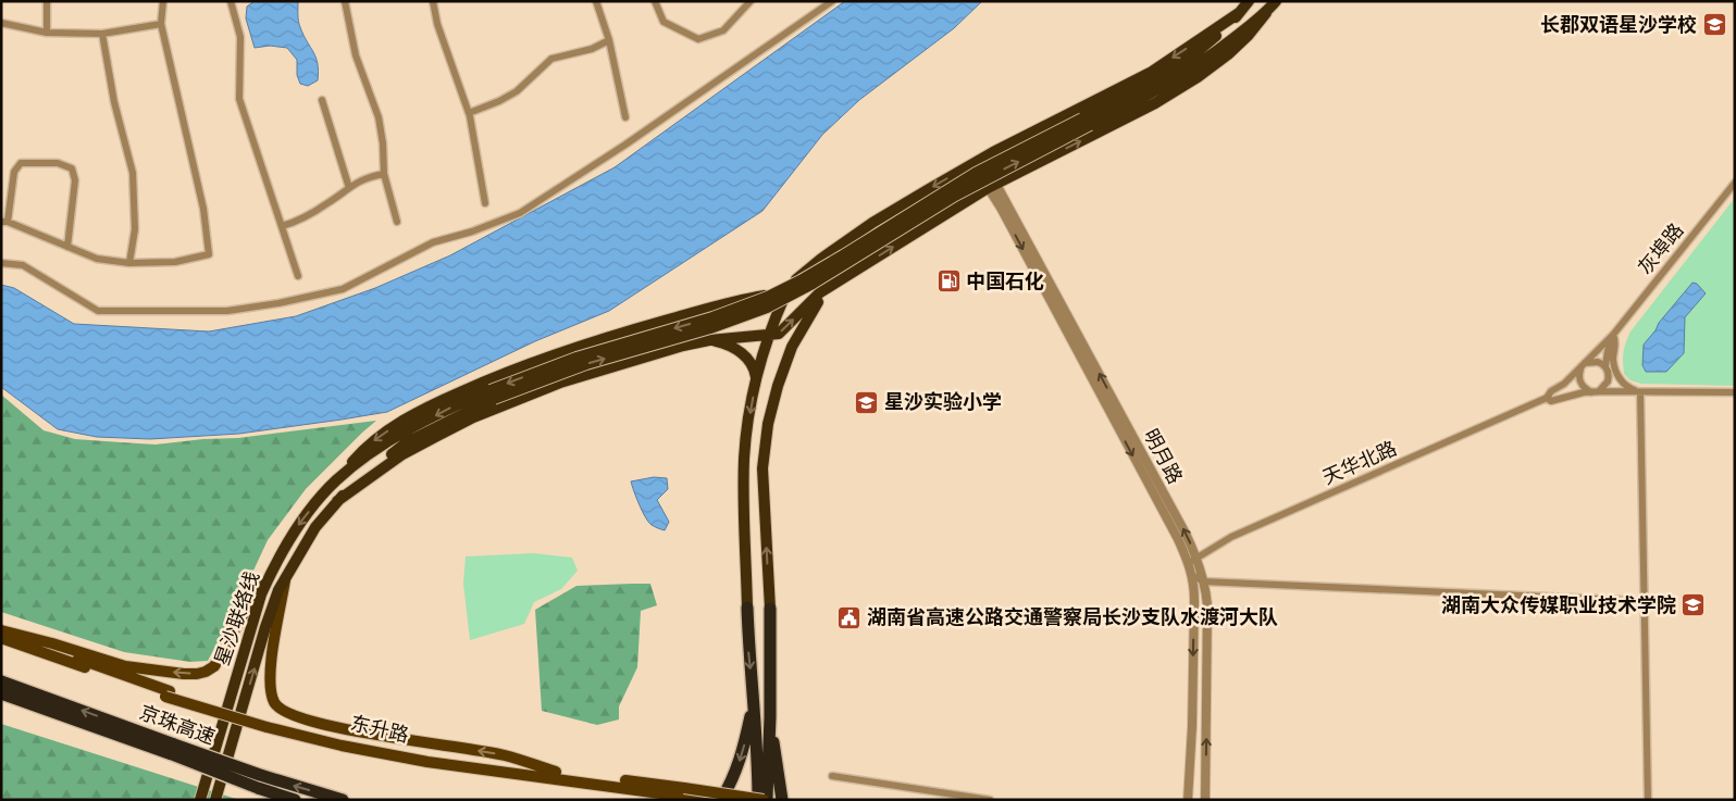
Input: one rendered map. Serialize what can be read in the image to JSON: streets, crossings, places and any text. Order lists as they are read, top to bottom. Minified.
{"streets":{"highway":["星沙联络线","京珠高速"],"main road":["东升路"],"street":["灰埠路","明月路","天华北路"]},"crossings":[["灰埠路","天华北路"],["明月路","天华北路"]],"places":{"school or university":["长郡双语星沙学校","星沙实验小学","湖南大众传媒职业技术学院"],"fuel station":["中国石化"],"public building":["湖南省高速公路交通警察局长沙支队水渡河大队"]}}
